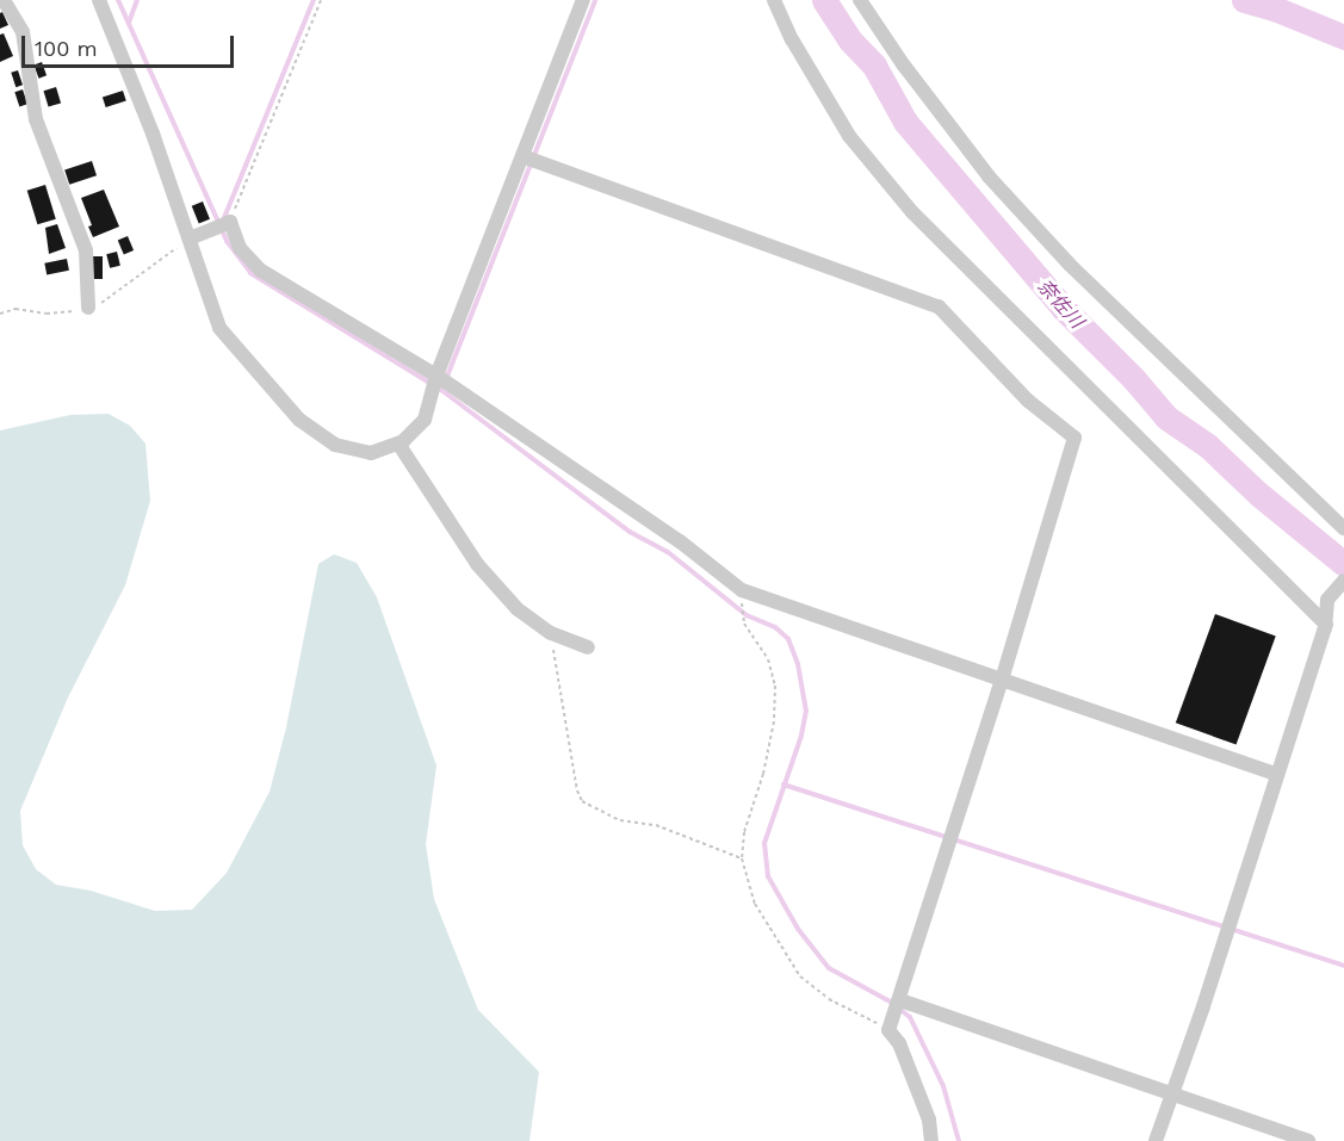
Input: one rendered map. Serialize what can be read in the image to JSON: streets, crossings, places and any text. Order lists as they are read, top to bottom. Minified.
{"water":["奈佐川"],"scale_bar":"100 m"}
